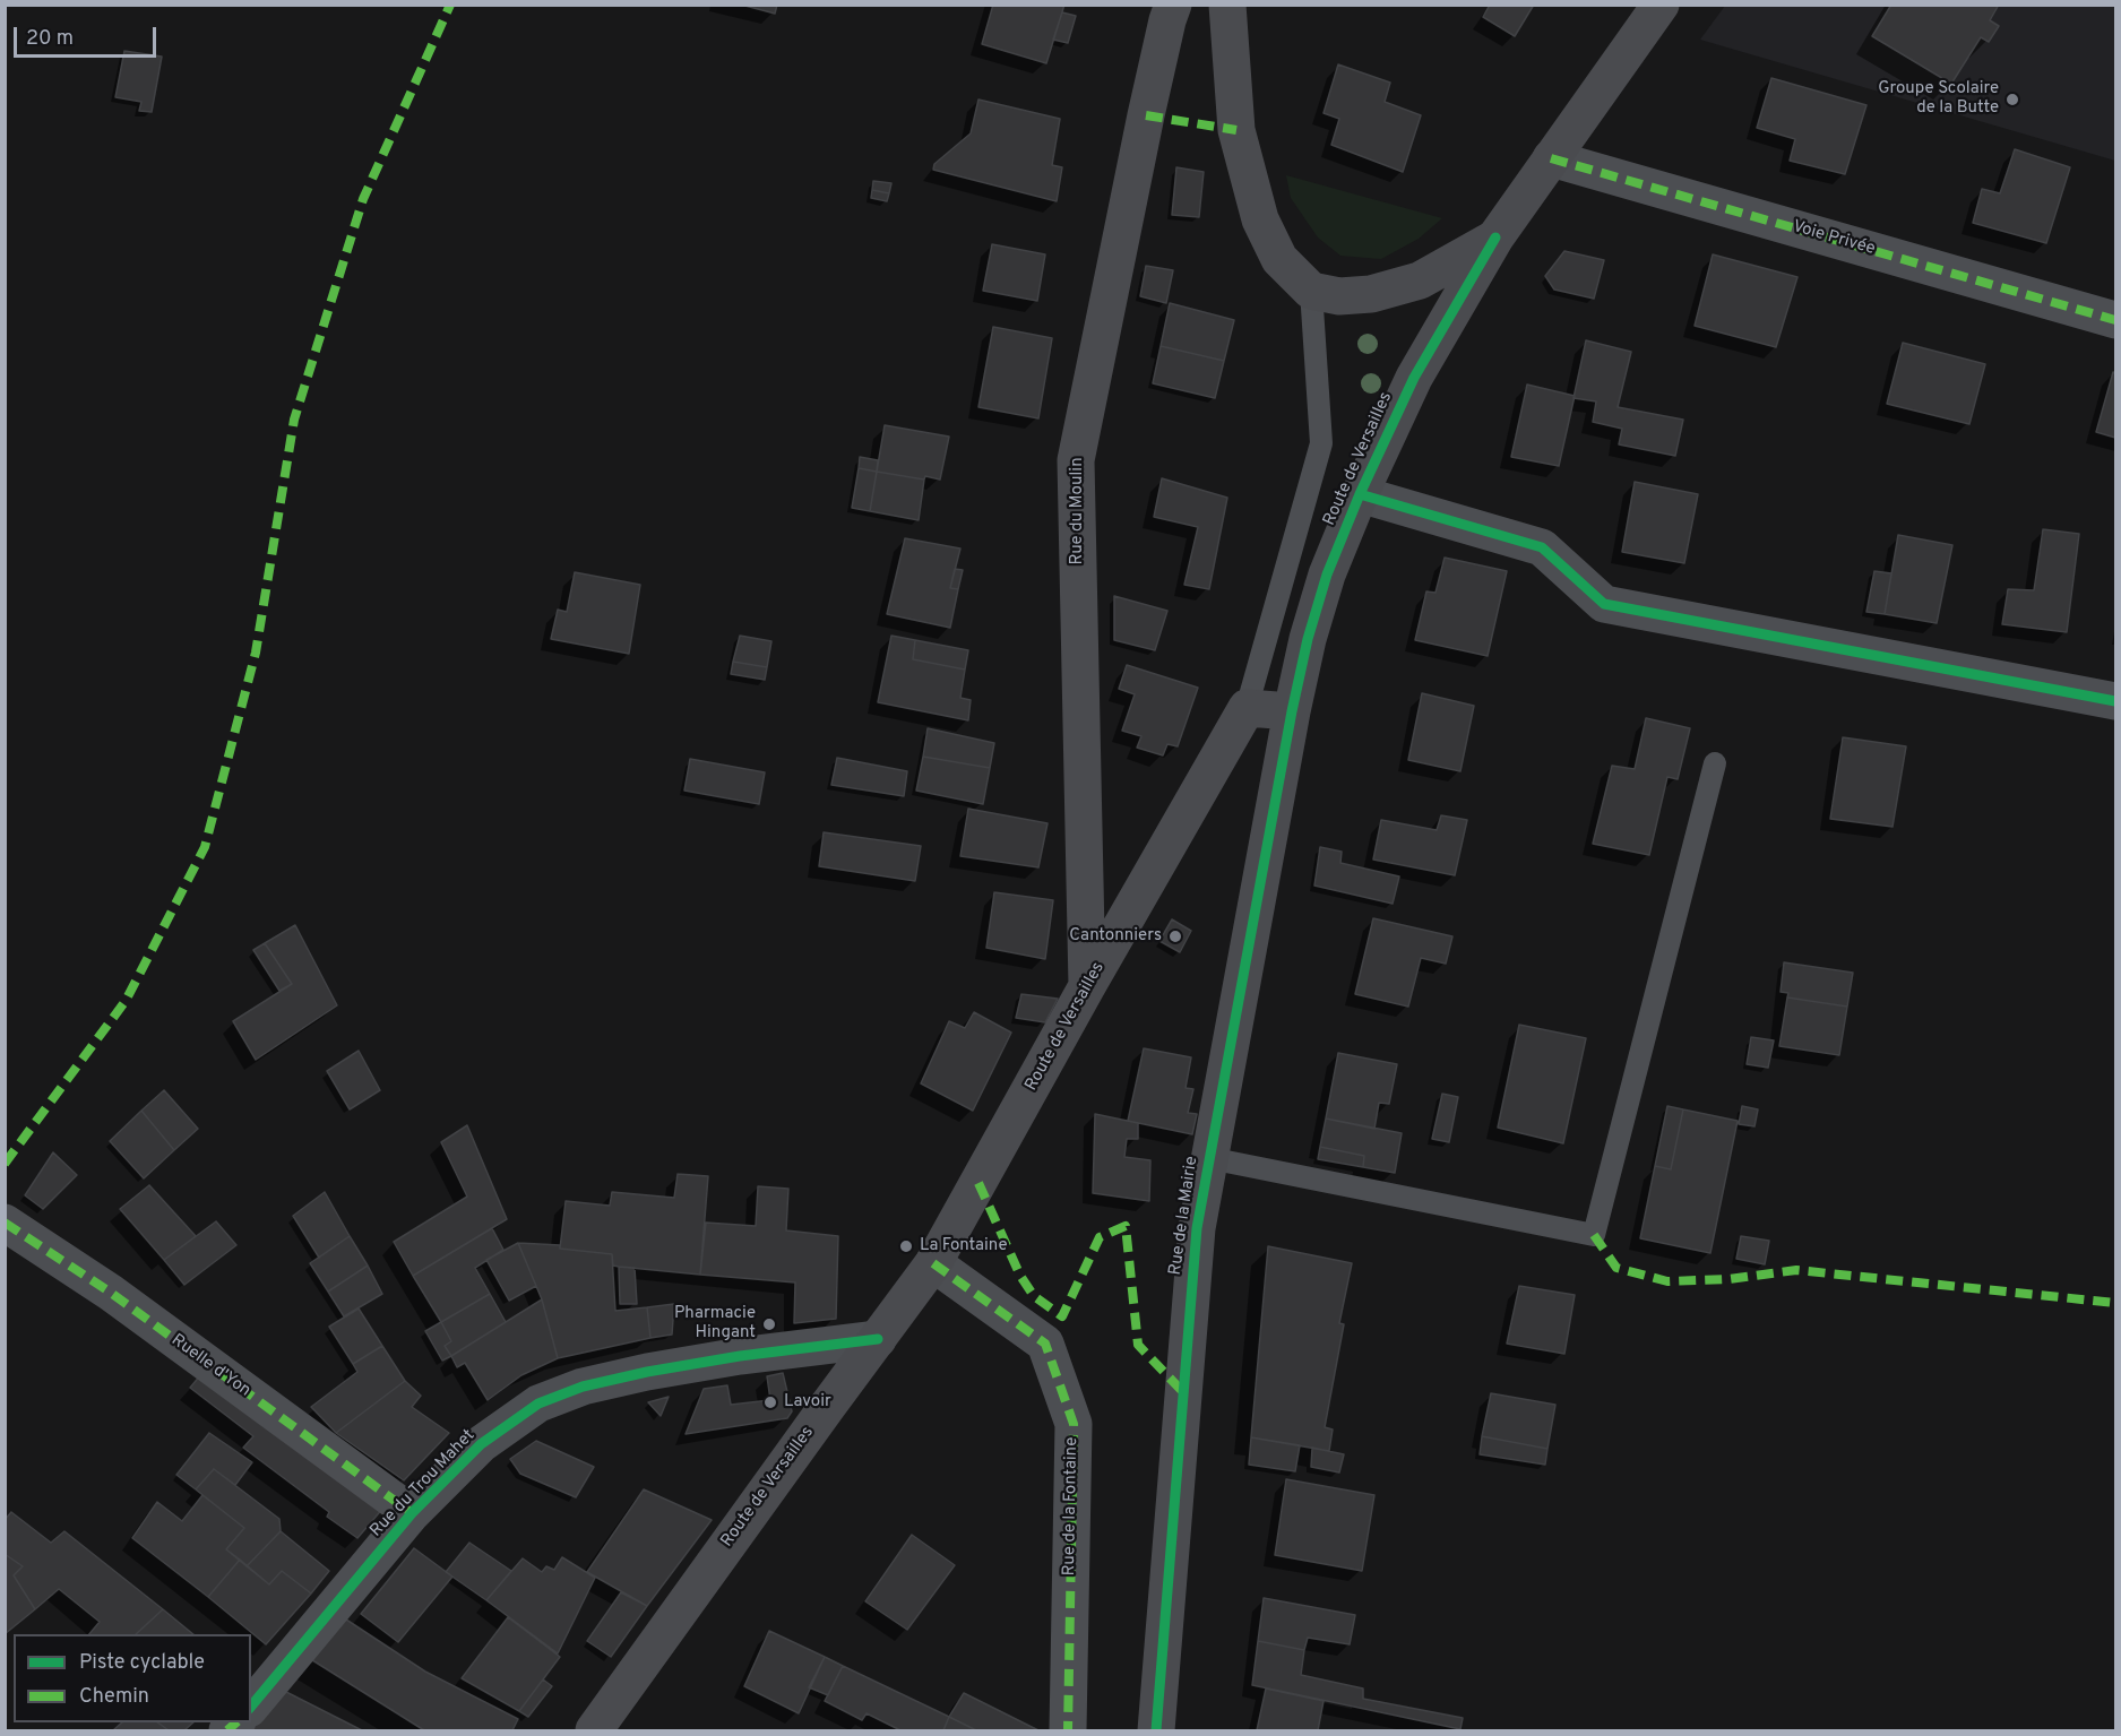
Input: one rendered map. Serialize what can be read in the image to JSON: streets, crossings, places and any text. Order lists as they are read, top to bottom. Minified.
{"streets":{"main road":["Route de Versailles","Rue du Moulin","Rue de la Mairie"],"street":["Voie Privée","Ruelle d'Yon","Rue du Trou Mahet","Rue de la Fontaine"]},"crossings":[["Voie Privée","Route de Versailles"],["Route de Versailles","Rue du Moulin"],["Route de Versailles","Rue de la Mairie"],["Route de Versailles","Rue du Trou Mahet"],["Route de Versailles","Rue de la Fontaine"],["Ruelle d'Yon","Rue du Trou Mahet"]],"places":["Groupe Scolaire de la Butte","Cantonniers","La Fontaine","Pharmacie Hingant","Lavoir"],"legend":["Piste cyclable","Chemin"],"scale_bar":"20 m"}
